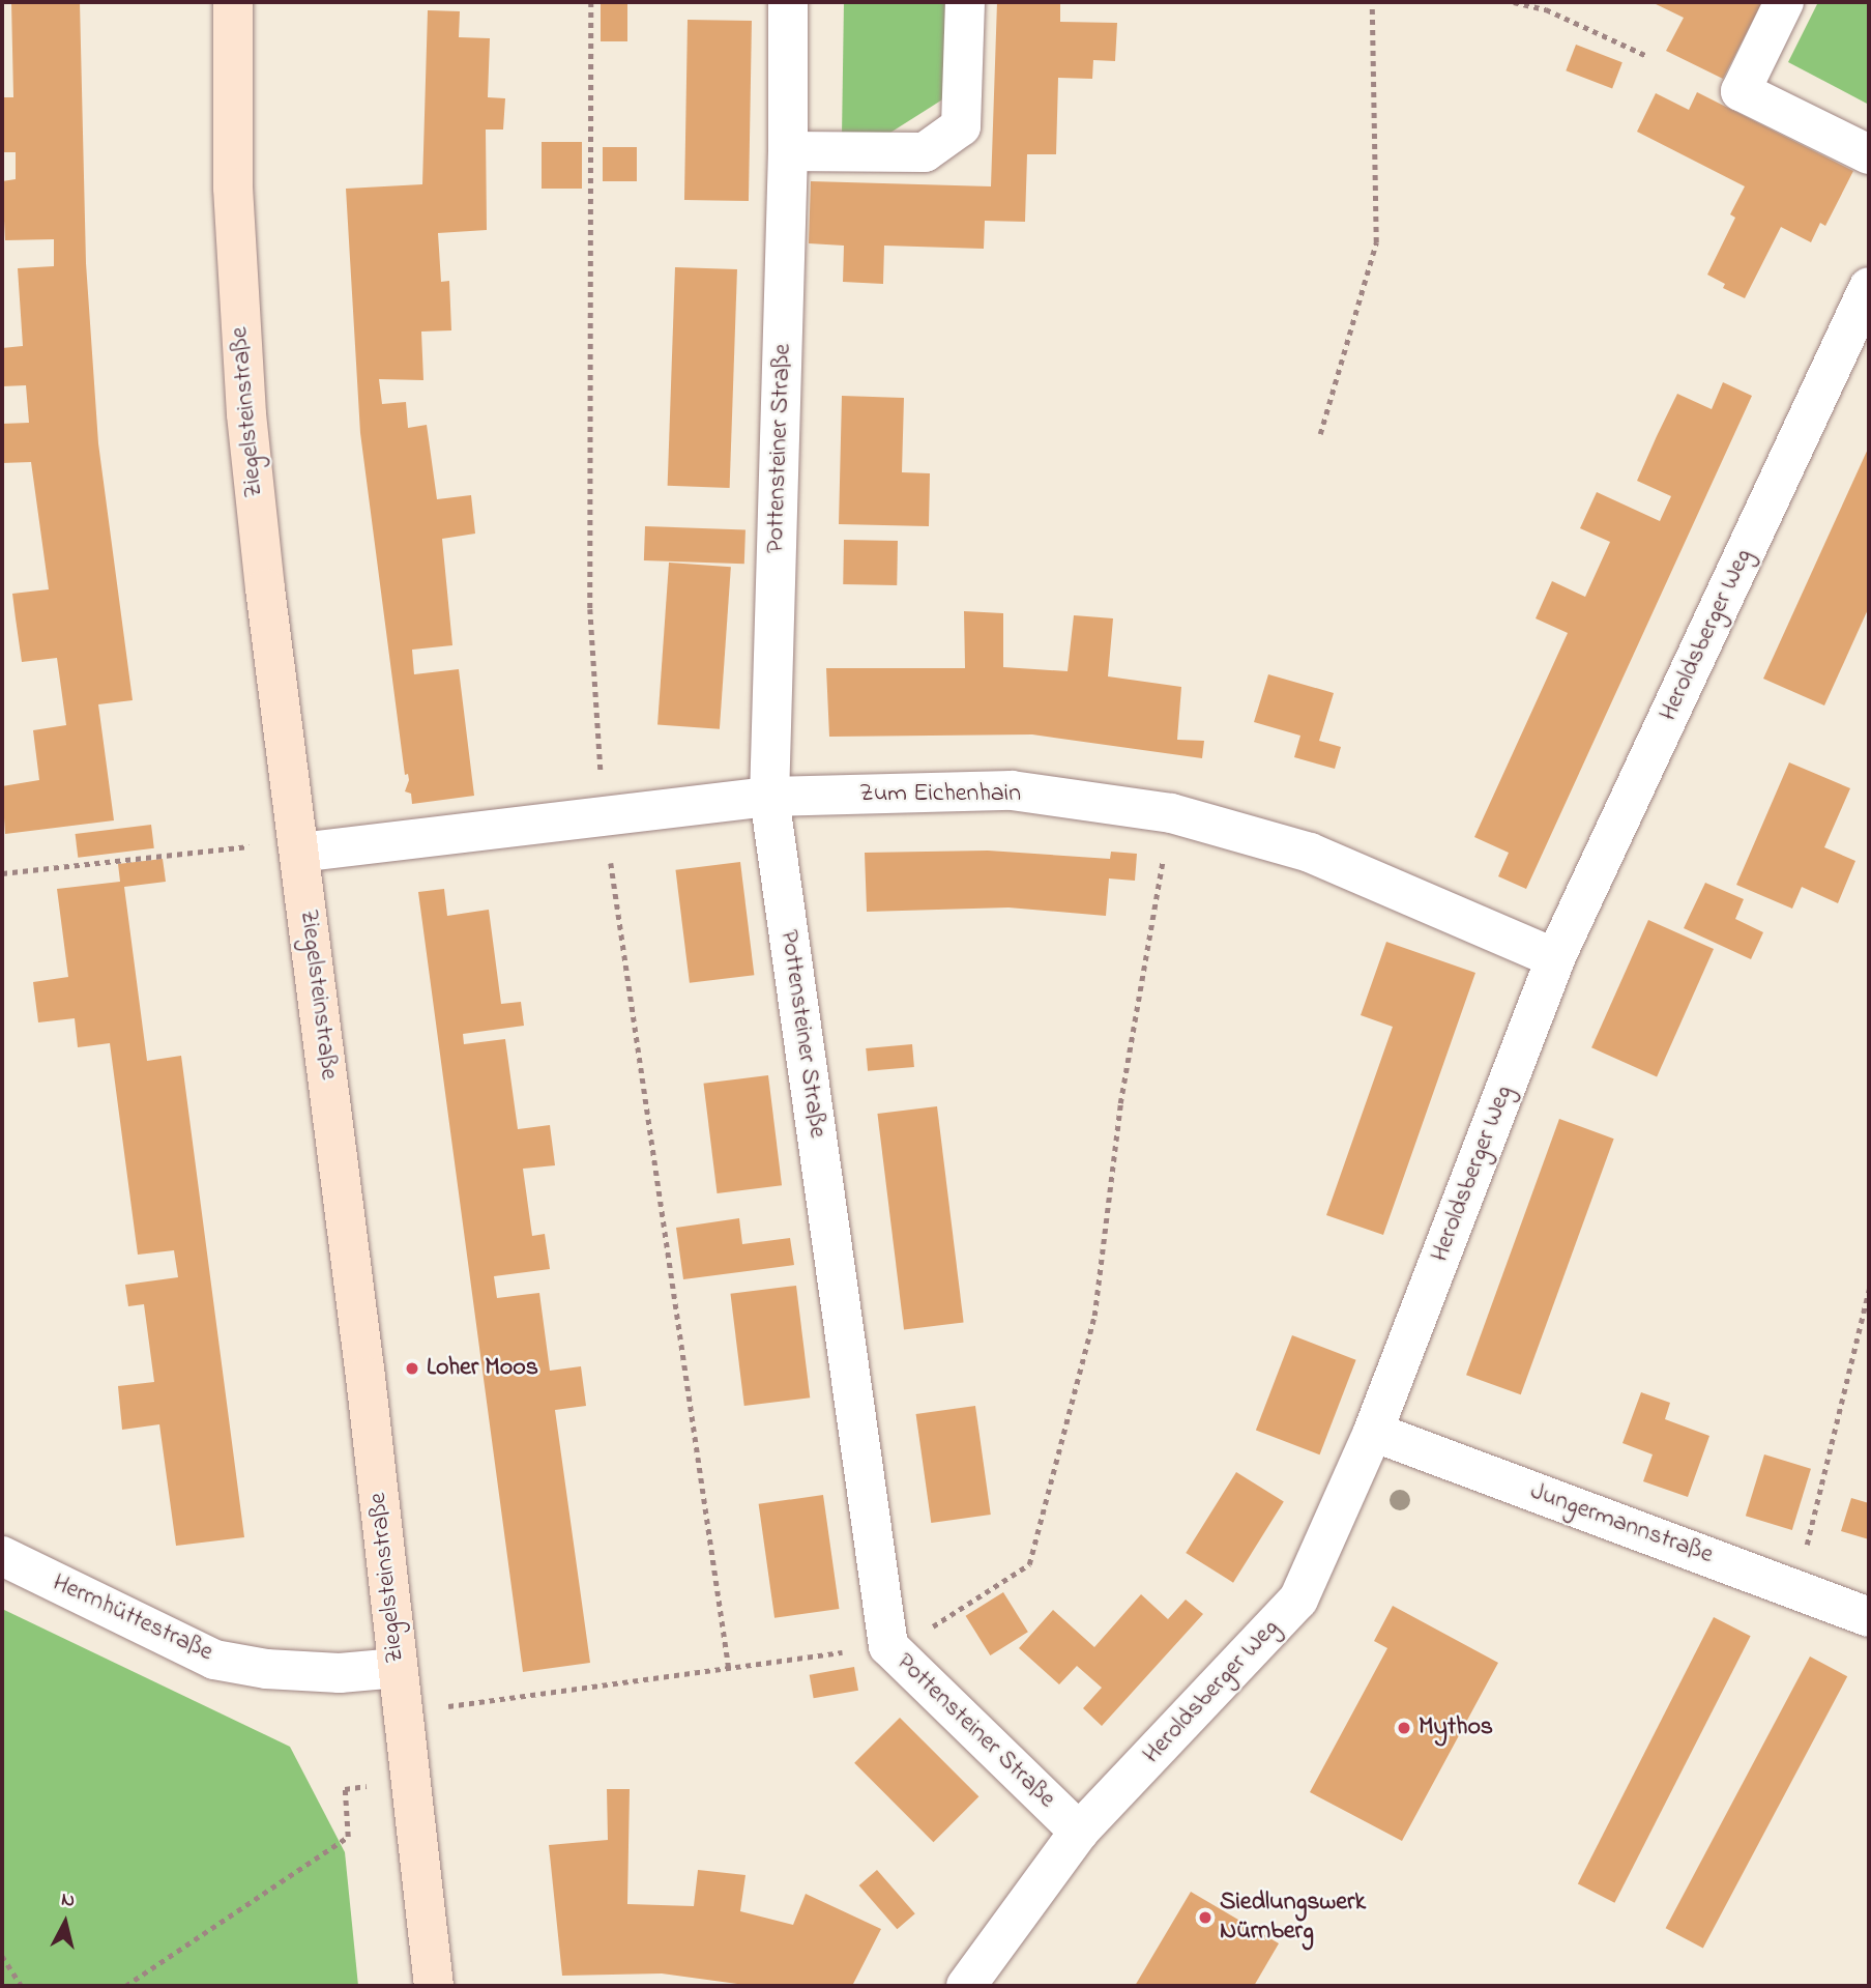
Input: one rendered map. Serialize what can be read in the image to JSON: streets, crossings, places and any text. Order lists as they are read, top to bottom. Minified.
{"streets":{"main road":["Ziegelsteinstraße"],"street":["Pottensteiner Straße","Heroldsberger Weg","Zum Eichenhain","Jungermannstraße","Herrnhüttestraße"]},"crossings":[["Ziegelsteinstraße","Zum Eichenhain"],["Ziegelsteinstraße","Herrnhüttestraße"],["Pottensteiner Straße","Heroldsberger Weg"],["Pottensteiner Straße","Zum Eichenhain"],["Heroldsberger Weg","Zum Eichenhain"],["Heroldsberger Weg","Jungermannstraße"]],"places":["Loher Moos","Mythos","Siedlungswerk Nürnberg"],"north":"top"}
